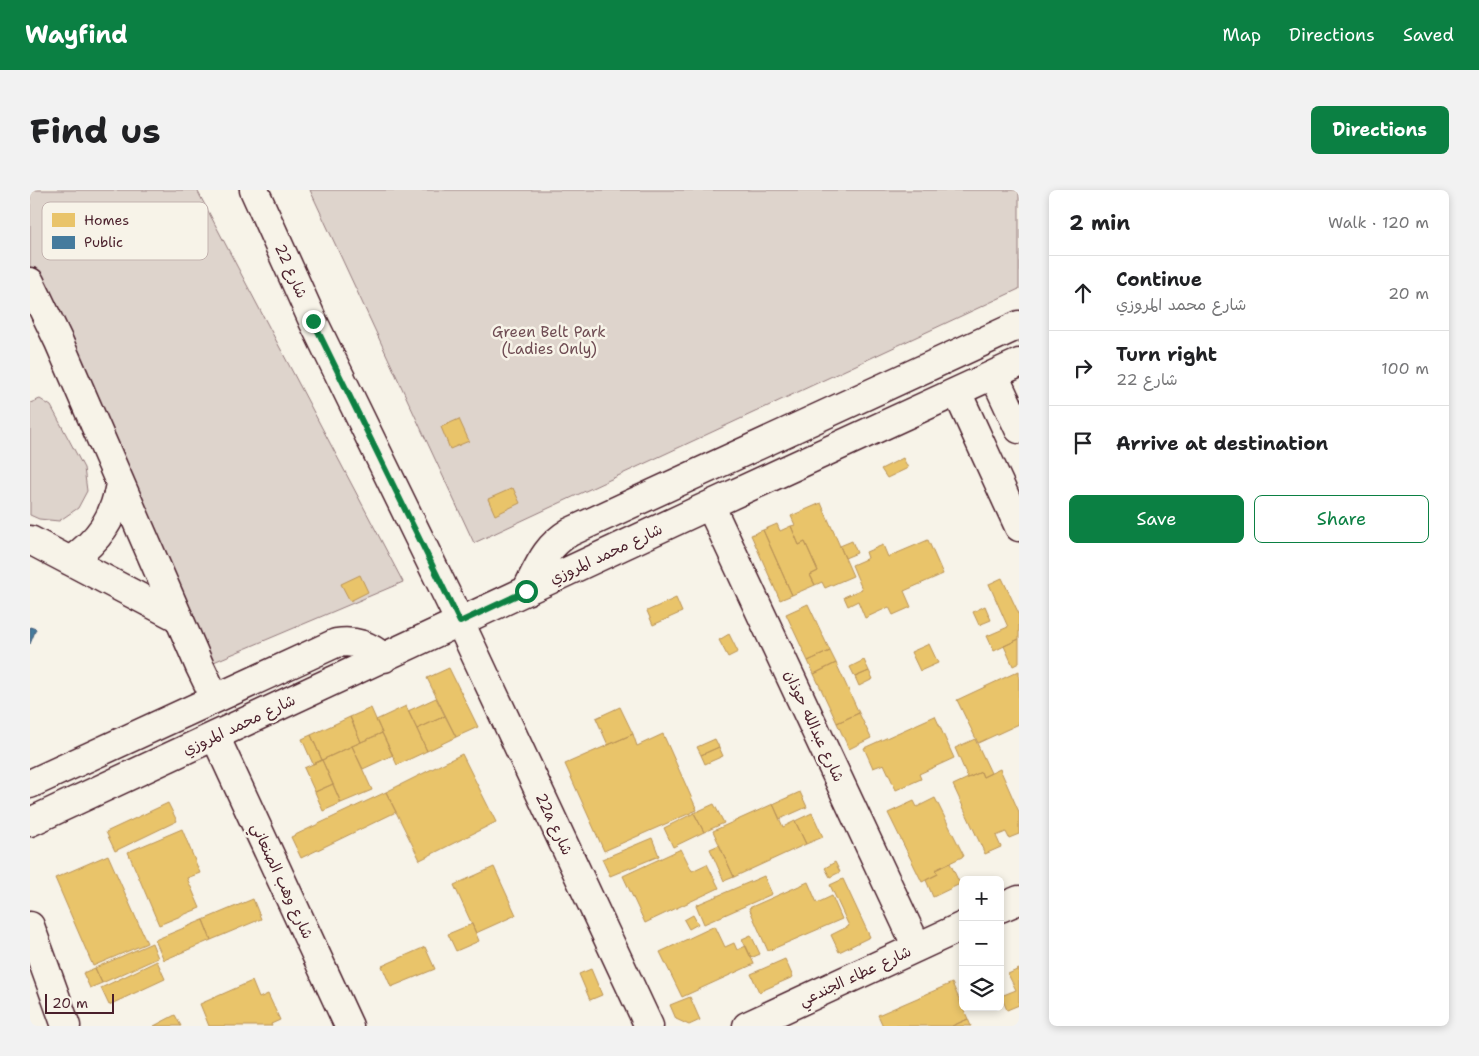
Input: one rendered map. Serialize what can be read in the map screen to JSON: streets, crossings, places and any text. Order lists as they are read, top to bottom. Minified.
{"streets":{"street":["شارع 22","شارع محمد المروزي","شارع عبدالله حوذان","22a شارع","شارع وهب الصنعاني","شارع عطاء الجندعي"]},"crossings":[["شارع 22","شارع محمد المروزي"],["شارع 22","22a شارع"],["شارع محمد المروزي","شارع عبدالله حوذان"],["شارع محمد المروزي","22a شارع"],["شارع محمد المروزي","شارع وهب الصنعاني"],["شارع عبدالله حوذان","شارع عطاء الجندعي"]],"parks":["Green Belt Park (Ladies Only)"],"legend":["Homes","Public"],"scale_bar":"20 m","page":{"header":"Wayfind","nav":["Map","Directions","Saved"],"buttons":["Directions",["Save","Share"]],"title":"Find us","heading":["2 min","Walk · 120 m"],"list":[["Continue","شارع محمد المروزي","20 m"],["Turn right","شارع 22","100 m"],"Arrive at destination"],"map_buttons":["+","−"],"scale":"20 m"}}
